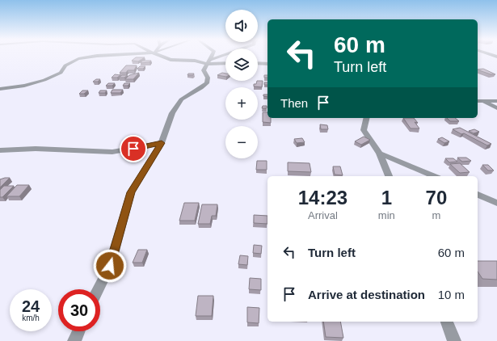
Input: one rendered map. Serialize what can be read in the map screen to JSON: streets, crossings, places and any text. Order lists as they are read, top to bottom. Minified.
{"page":{"map_buttons":["+","−"],"turn":["60 m","Turn left"],"then":"Then","eta":["14:23","Arrival","1","min","70","m"],"list":[{"name":"Turn left","value":"60 m"},{"name":"Arrive at destination","value":"10 m"}],"speed":"24 km/h","limit":"30"}}
